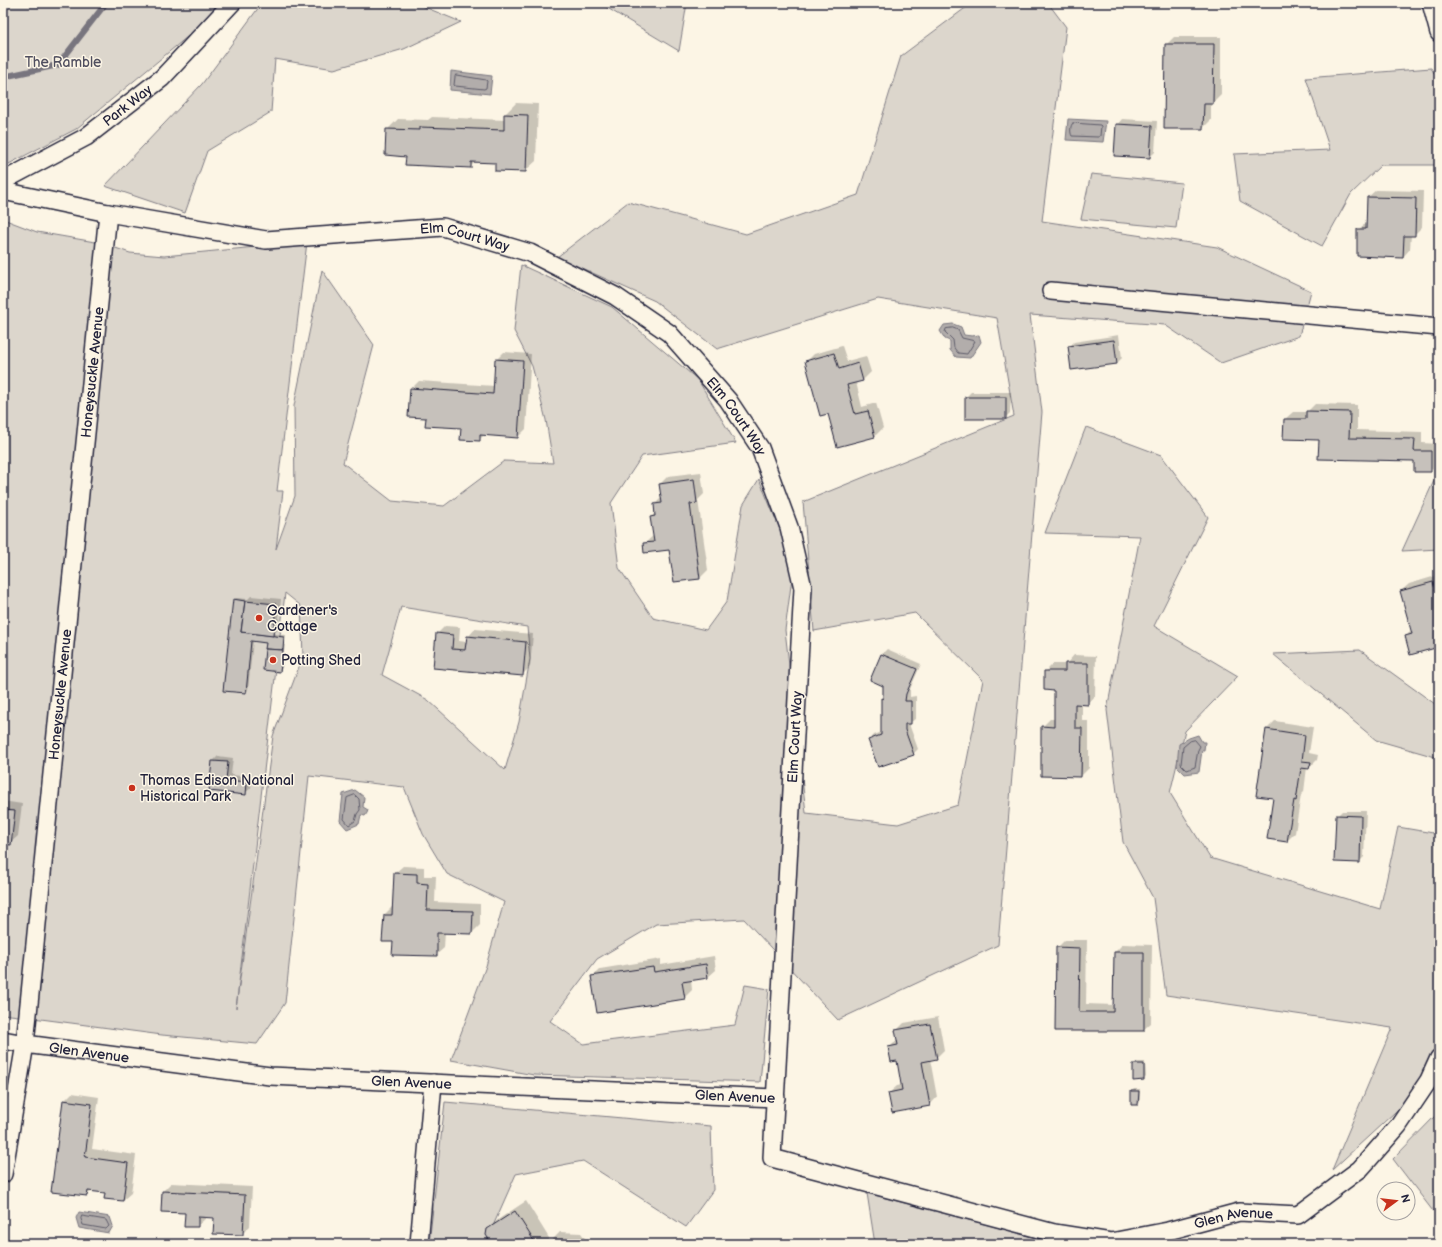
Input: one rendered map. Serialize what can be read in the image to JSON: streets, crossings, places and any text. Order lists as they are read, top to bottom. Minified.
{"streets":{"street":["Park Way","Elm Court Way","Honeysuckle Avenue","Glen Avenue"]},"crossings":[["Elm Court Way","Honeysuckle Avenue"],["Elm Court Way","Glen Avenue"],["Honeysuckle Avenue","Glen Avenue"]],"parks":["The Ramble"],"places":["Gardener's Cottage","Potting Shed","Thomas Edison National Historical Park"],"north":"right"}
